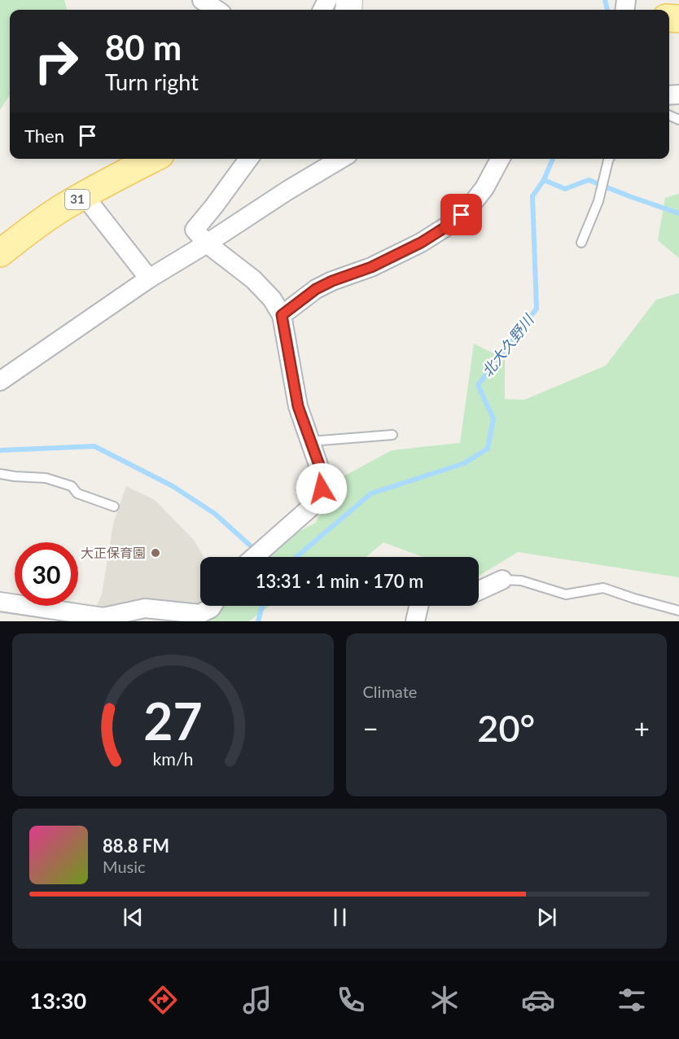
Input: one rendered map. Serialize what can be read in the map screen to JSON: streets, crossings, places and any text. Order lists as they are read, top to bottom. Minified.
{"streets":{"main road":["31"]},"water":["北大久野川"],"places":["大正保育園"],"page":{"turn":["80 m","Turn right"],"then":"Then","limit":"30","trip":"13:31 · 1 min · 170 m","tile":"Climate","heat":["−","20°","+"],"song":["88.8 FM","Music"],"tabs":"13:30","gauge":["27","km/h"]}}
